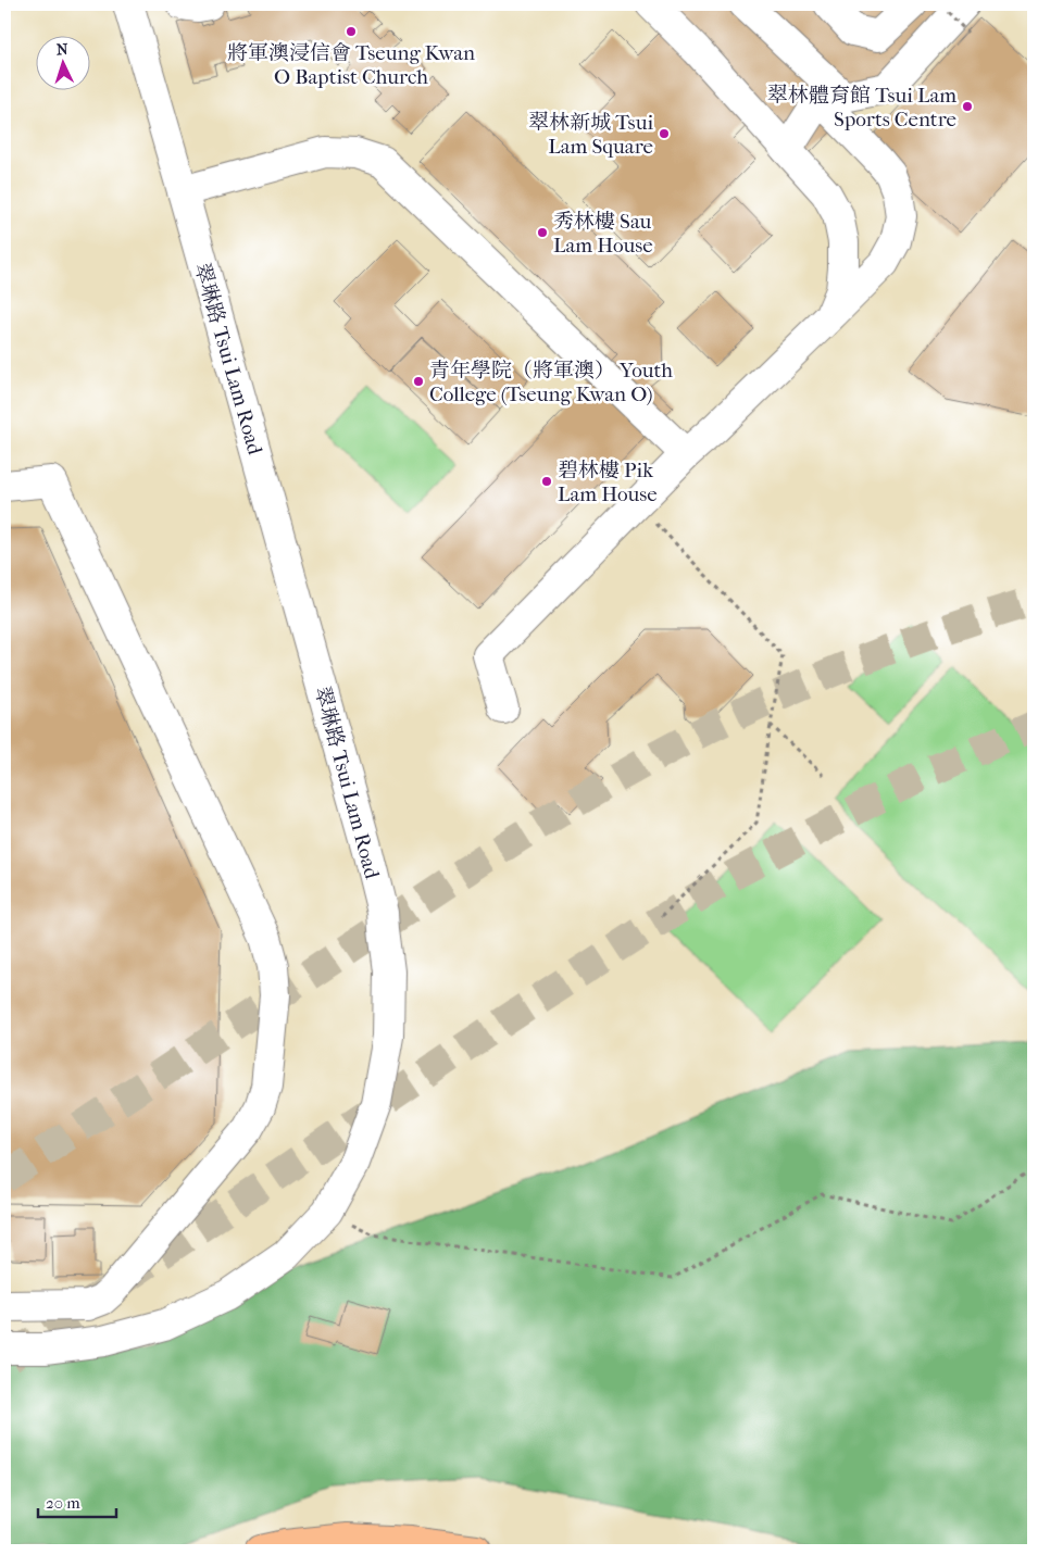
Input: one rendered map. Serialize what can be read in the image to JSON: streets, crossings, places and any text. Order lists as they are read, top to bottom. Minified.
{"streets":{"street":["翠琳路 Tsui Lam Road"]},"places":["將軍澳浸信會 Tseung Kwan O Baptist Church","翠林體育館 Tsui Lam Sports Centre","翠林新城 Tsui Lam Square","秀林樓 Sau Lam House","青年學院（將軍澳） Youth College (Tseung Kwan O)","碧林樓 Pik Lam House"],"scale_bar":"20 m","north":"top"}
